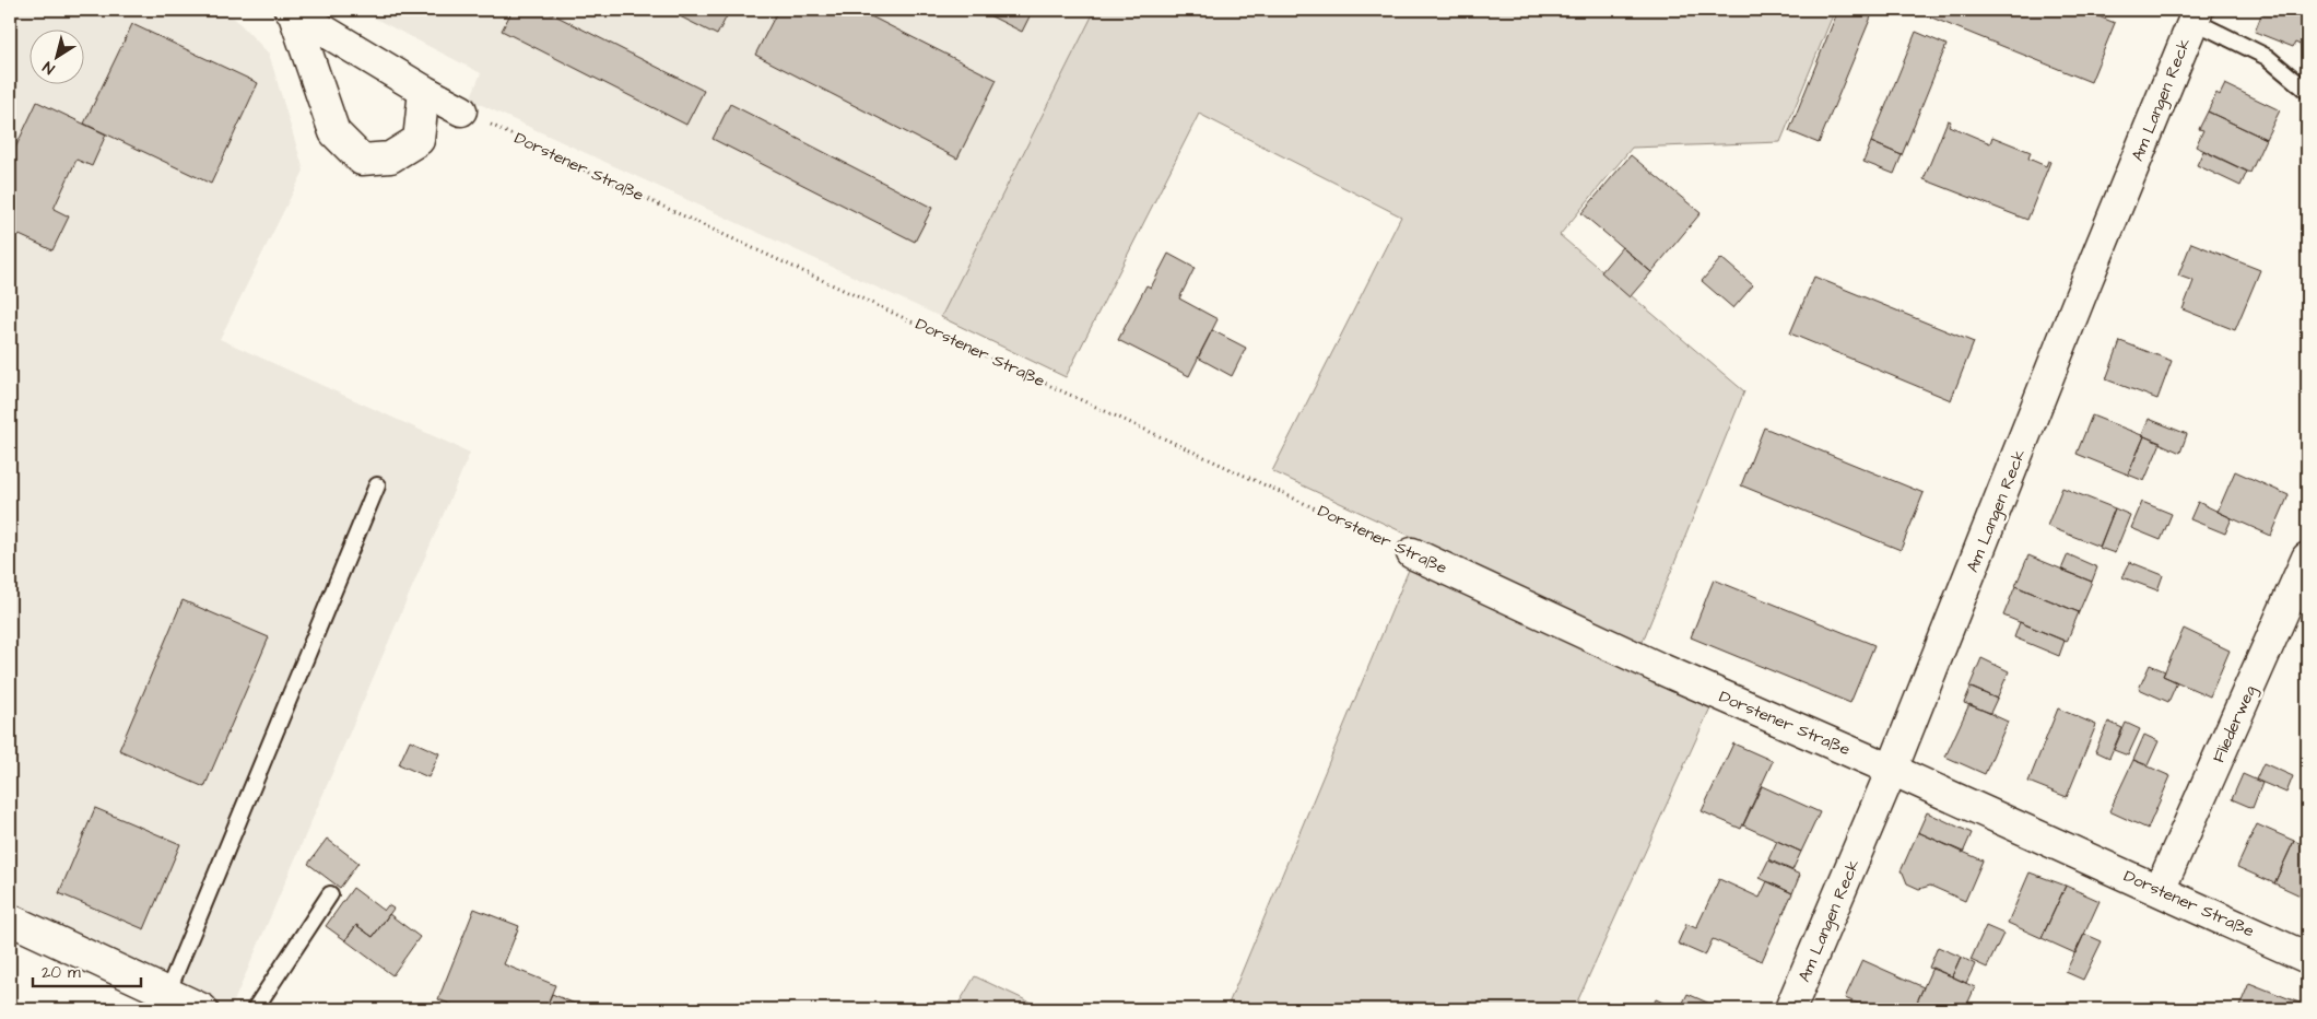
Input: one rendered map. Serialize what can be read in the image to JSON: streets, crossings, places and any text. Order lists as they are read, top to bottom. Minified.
{"streets":{"street":["Am Langen Reck","Dorstener Straße","Fliederweg"]},"crossings":[["Am Langen Reck","Dorstener Straße"],["Dorstener Straße","Fliederweg"]],"scale_bar":"20 m","north":"bottom left"}
